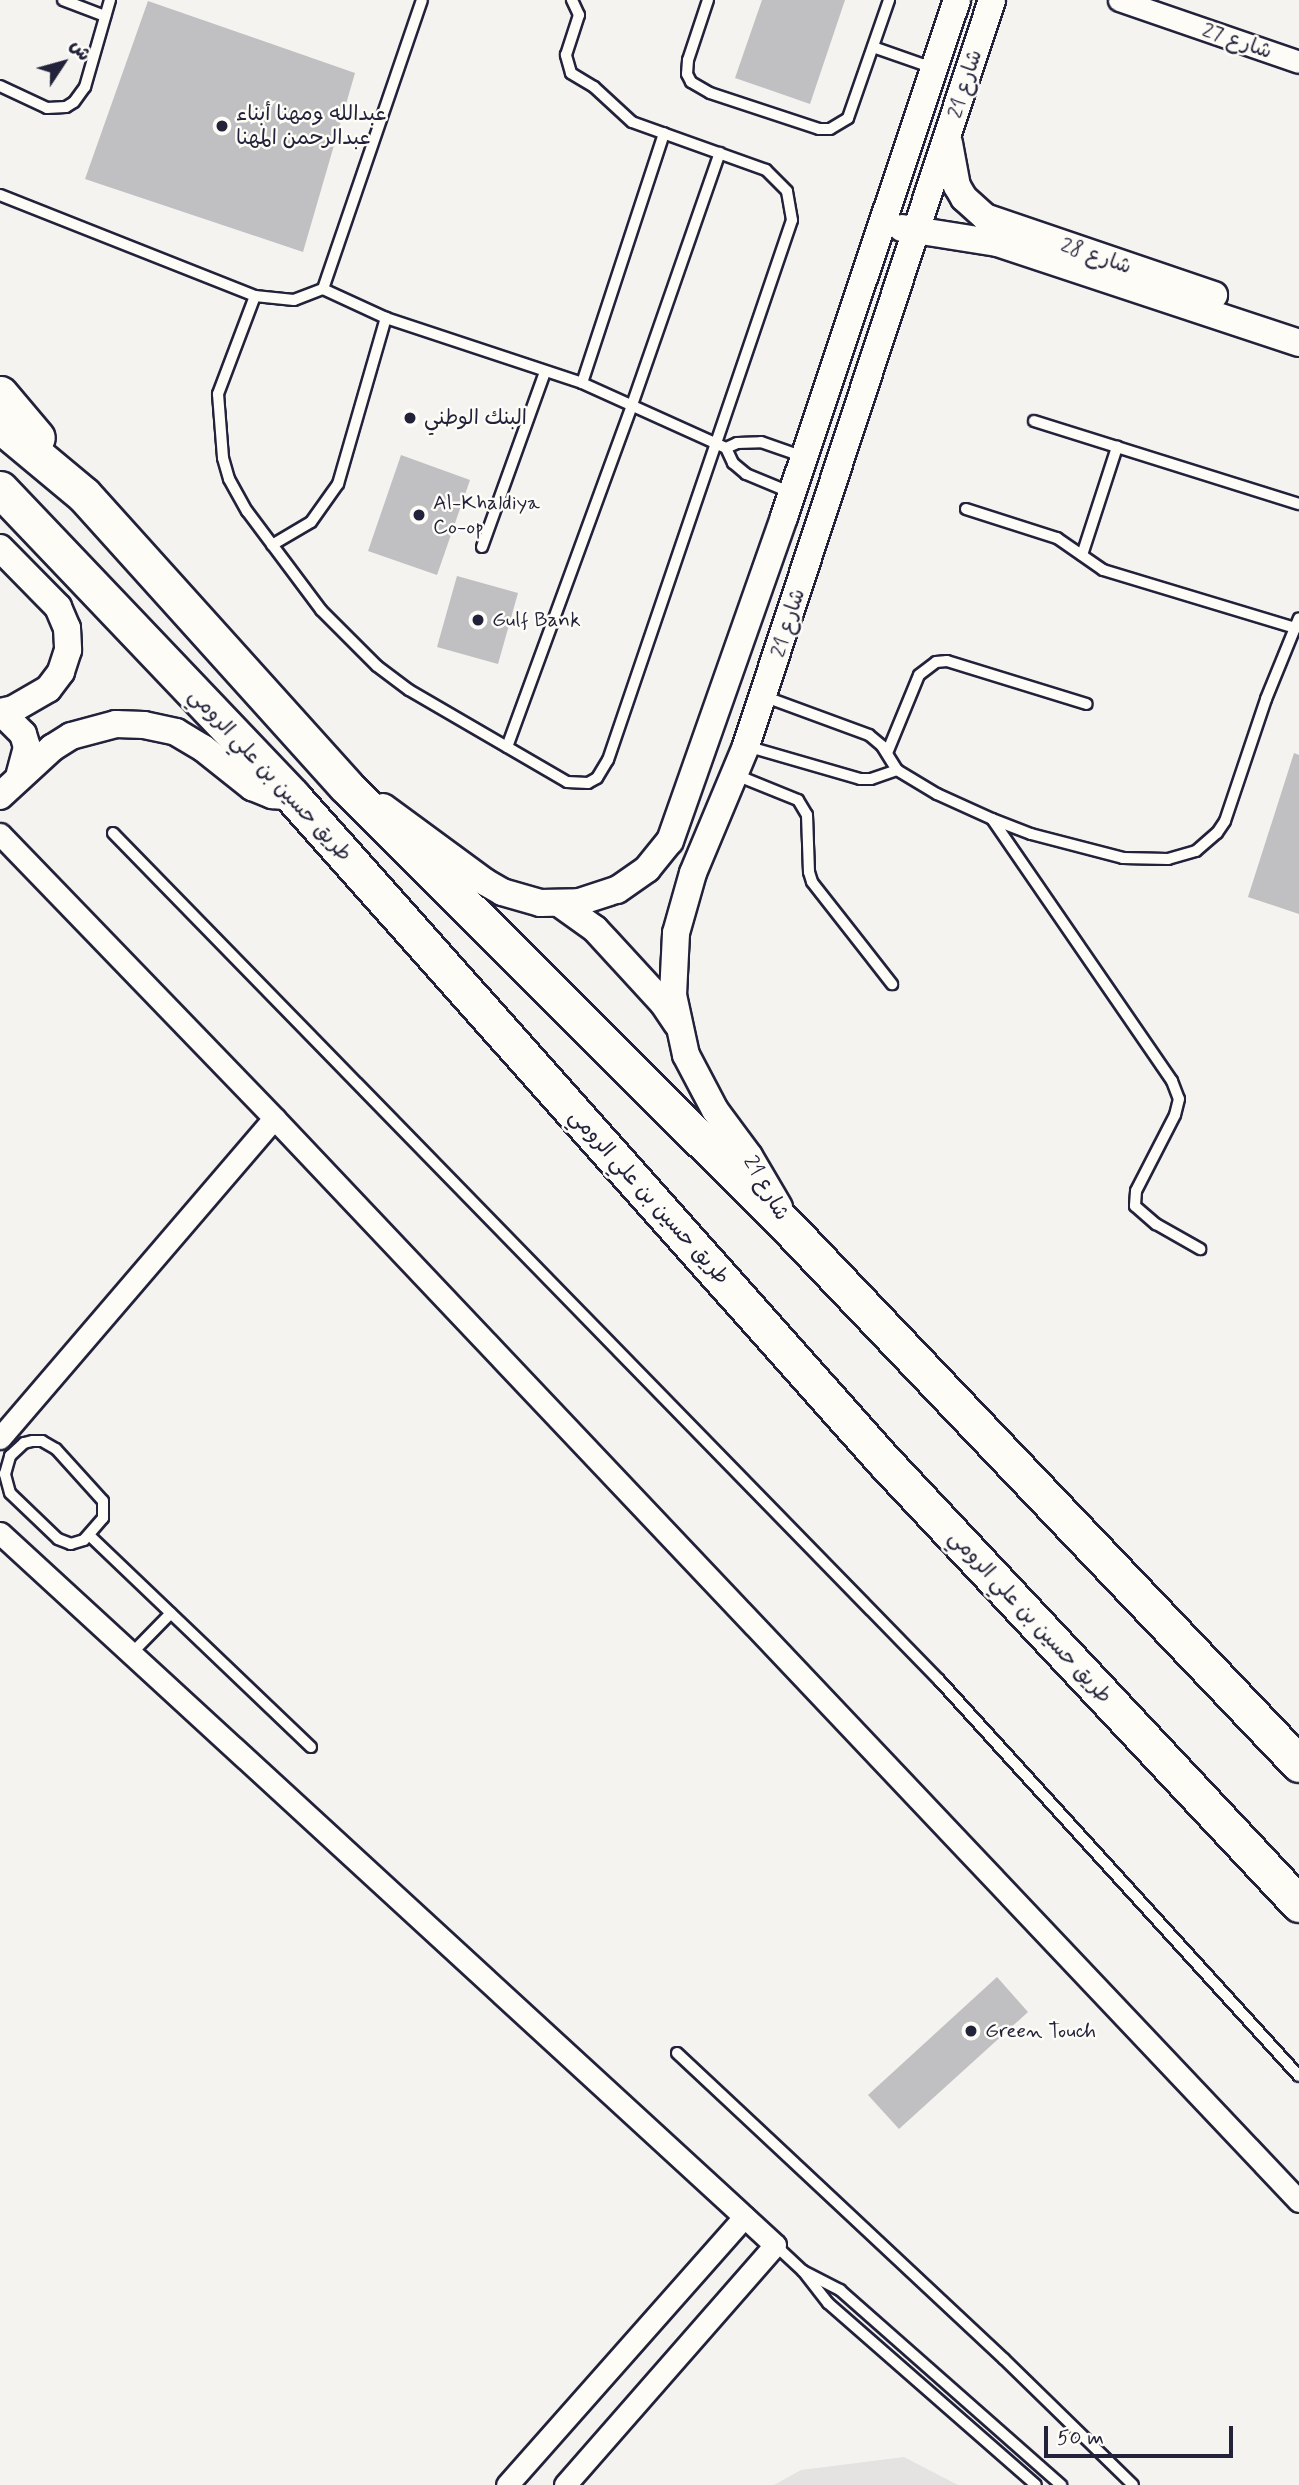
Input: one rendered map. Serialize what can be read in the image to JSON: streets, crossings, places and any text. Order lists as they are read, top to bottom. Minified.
{"streets":{"highway":["طريق حسين بن علي الرومي"],"street":["شارع 27","شارع 21","شارع 28"]},"crossings":[["شارع 21","شارع 28"]],"places":["عبدالله ومهنا أبناء عبدالرحمن المهنا","البنك الوطني","Al-Khaldiya Co-op","Gulf Bank","Green Touch"],"scale_bar":"50 m","north":"top right"}
